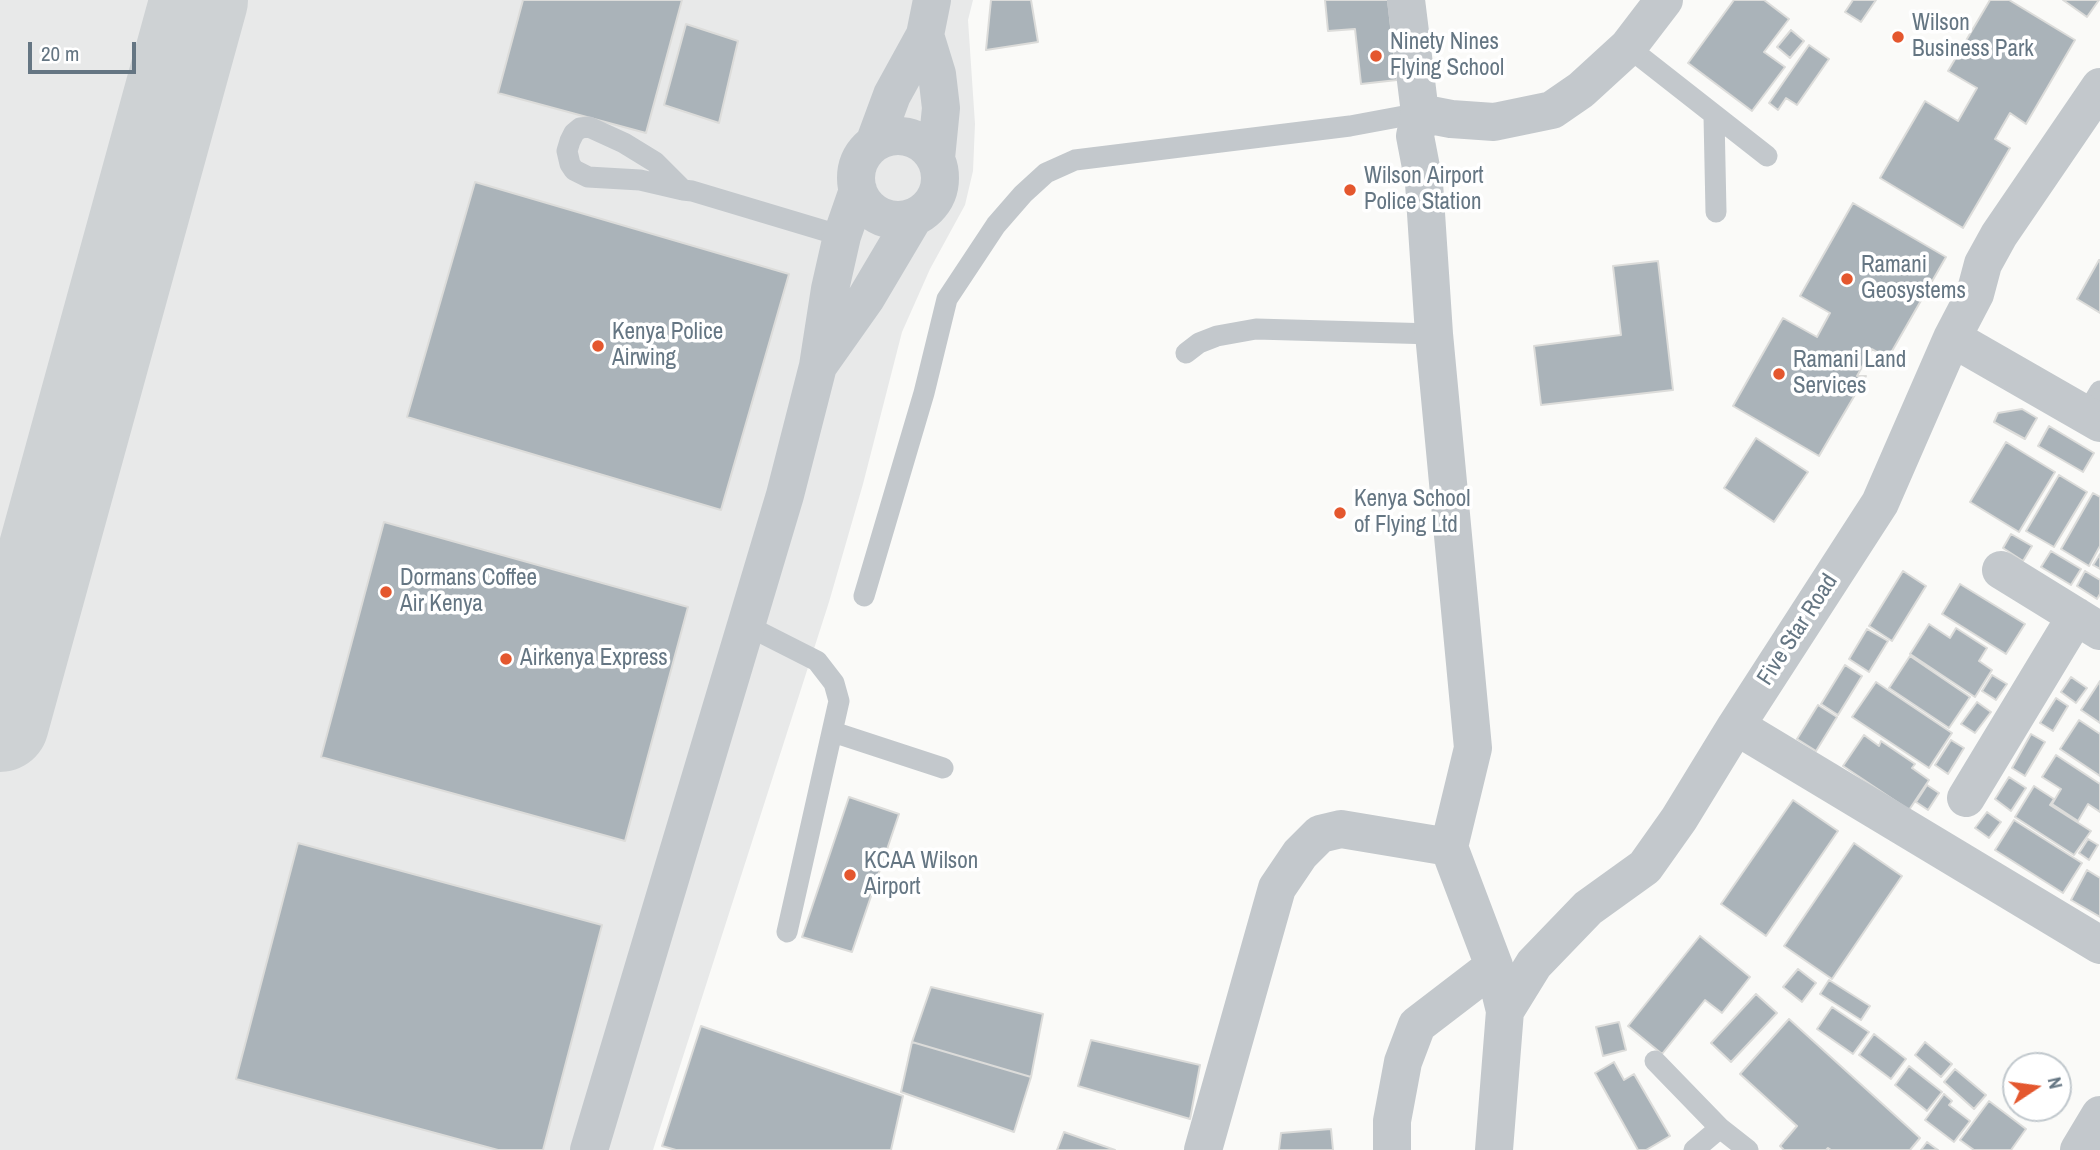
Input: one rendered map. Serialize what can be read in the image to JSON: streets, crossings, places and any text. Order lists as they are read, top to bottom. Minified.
{"streets":{"street":["Five Star Road"]},"places":["Wilson Business Park","Ninety Nines Flying School","Wilson Airport Police Station","Ramani Geosystems","Kenya Police Airwing","Ramani Land Services","Kenya School of Flying Ltd","Dormans Coffee Air Kenya","Airkenya Express","KCAA Wilson Airport"],"scale_bar":"20 m","north":"right"}
